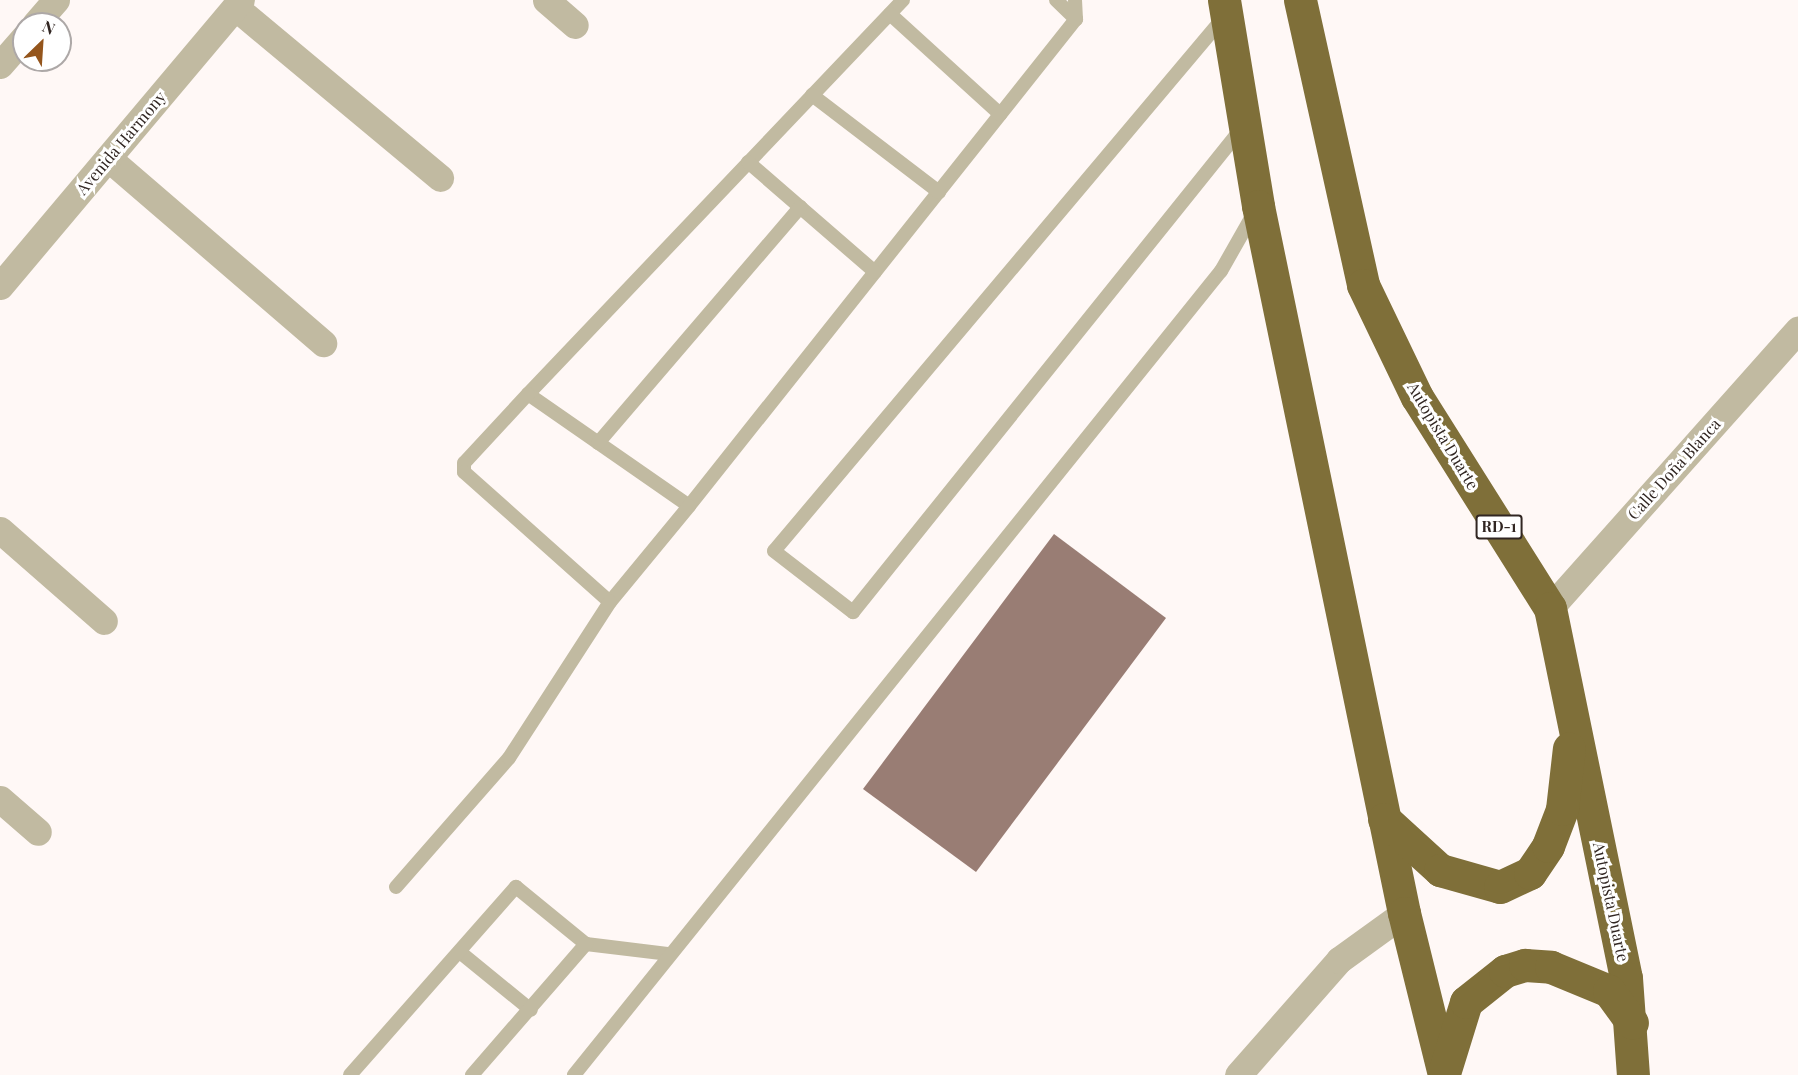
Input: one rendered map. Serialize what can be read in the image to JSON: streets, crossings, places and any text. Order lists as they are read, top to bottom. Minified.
{"streets":{"highway":["Autopista Duarte","RD-1"],"street":["Avenida Harmony","Calle Doña Blanca"]},"crossings":[["Autopista Duarte","Calle Doña Blanca"]],"north":"top right"}
